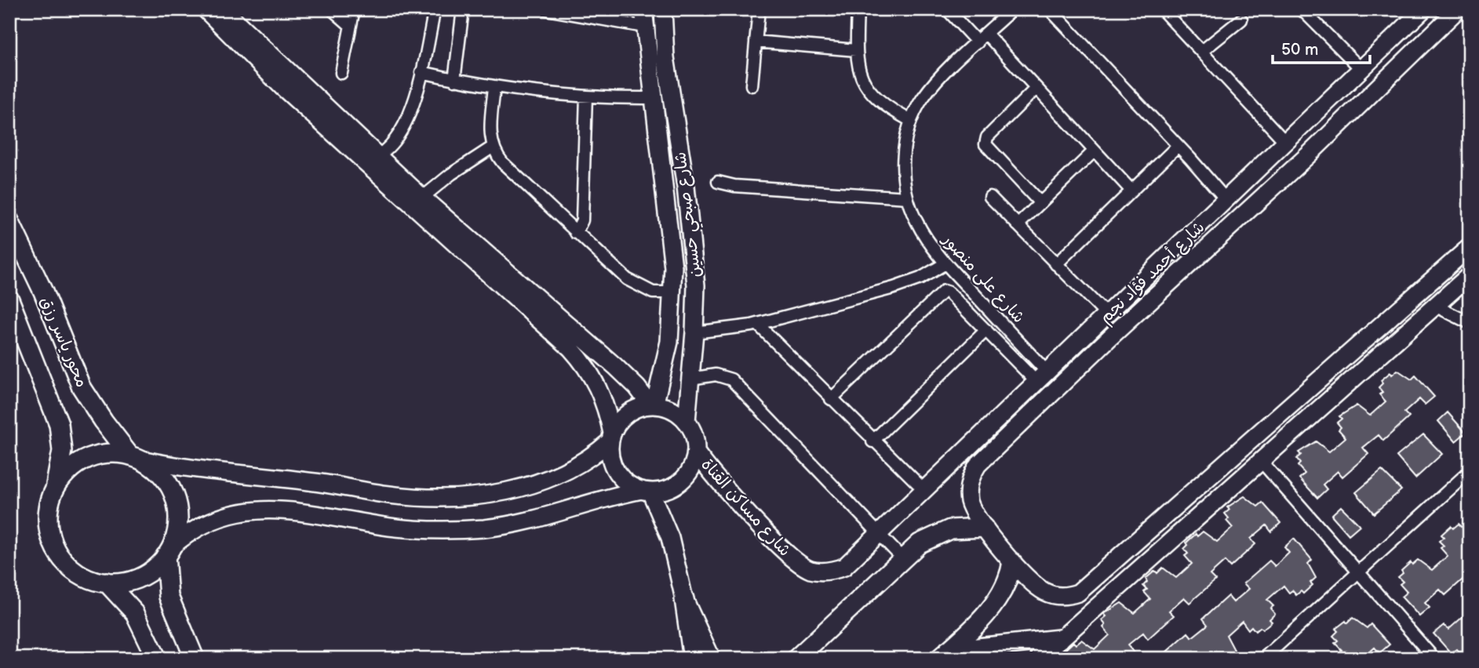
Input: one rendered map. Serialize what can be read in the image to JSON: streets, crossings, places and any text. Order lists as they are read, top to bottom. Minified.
{"streets":{"main road":["محور ياسر رزق"],"street":["شارع صبحي حسين","شارع أحمد فؤاد نجم","شارع على منصور","شارع مساكن القناة"]},"crossings":[["شارع صبحي حسين","شارع مساكن القناة"],["شارع أحمد فؤاد نجم","شارع على منصور"],["شارع أحمد فؤاد نجم","شارع مساكن القناة"]],"scale_bar":"50 m"}
